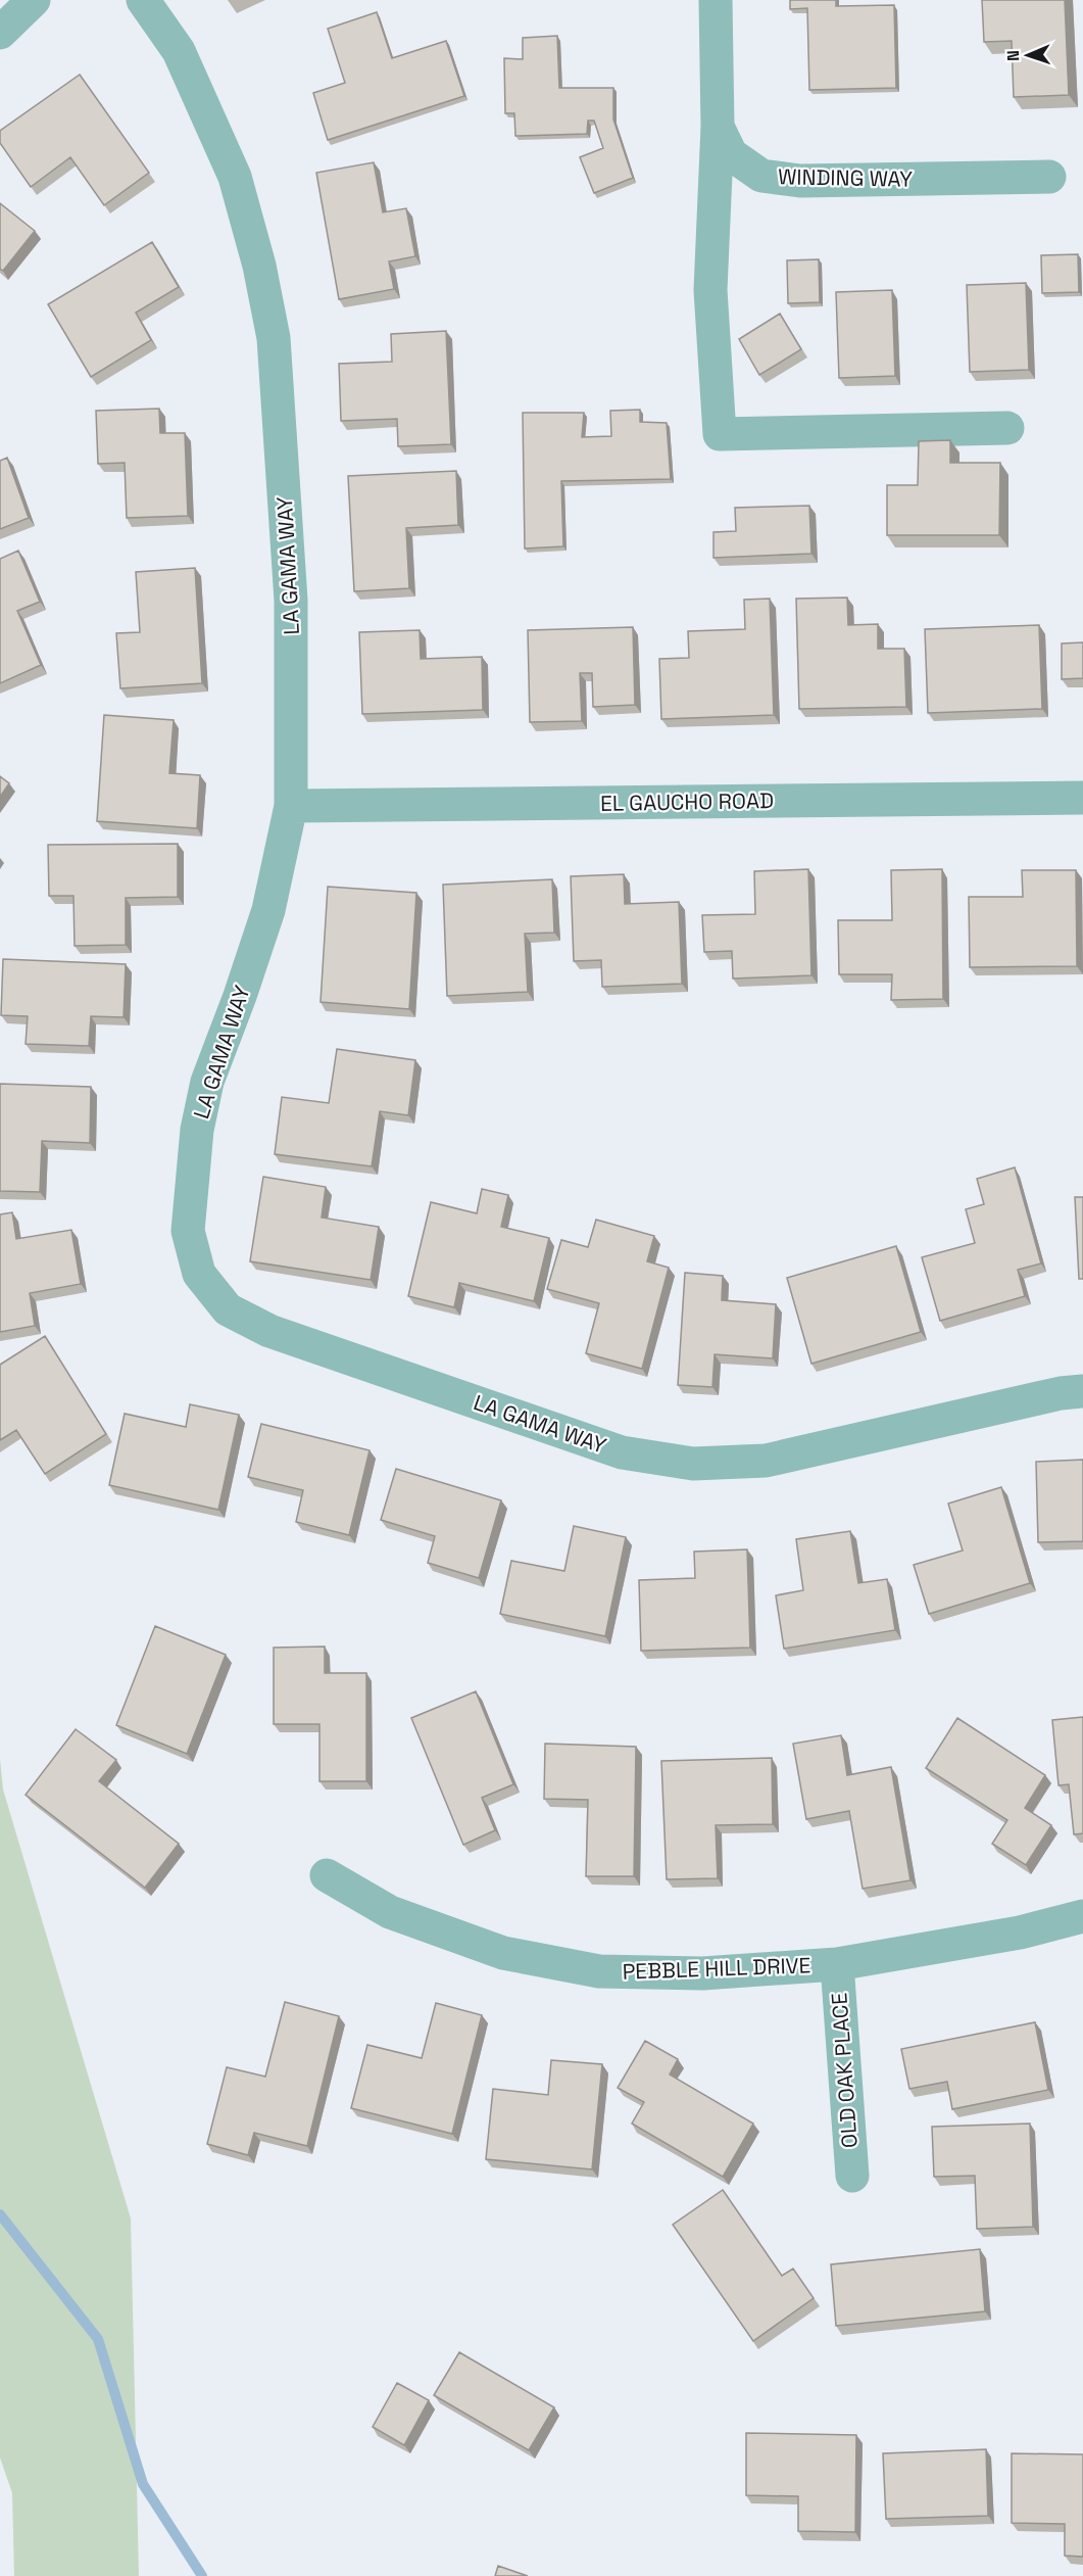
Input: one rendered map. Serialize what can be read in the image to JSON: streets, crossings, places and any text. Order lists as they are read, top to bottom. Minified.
{"streets":{"street":["WINDING WAY","LA GAMA WAY","EL GAUCHO ROAD","PEBBLE HILL DRIVE","OLD OAK PLACE"]},"crossings":[["LA GAMA WAY","EL GAUCHO ROAD"],["PEBBLE HILL DRIVE","OLD OAK PLACE"]],"north":"left"}
